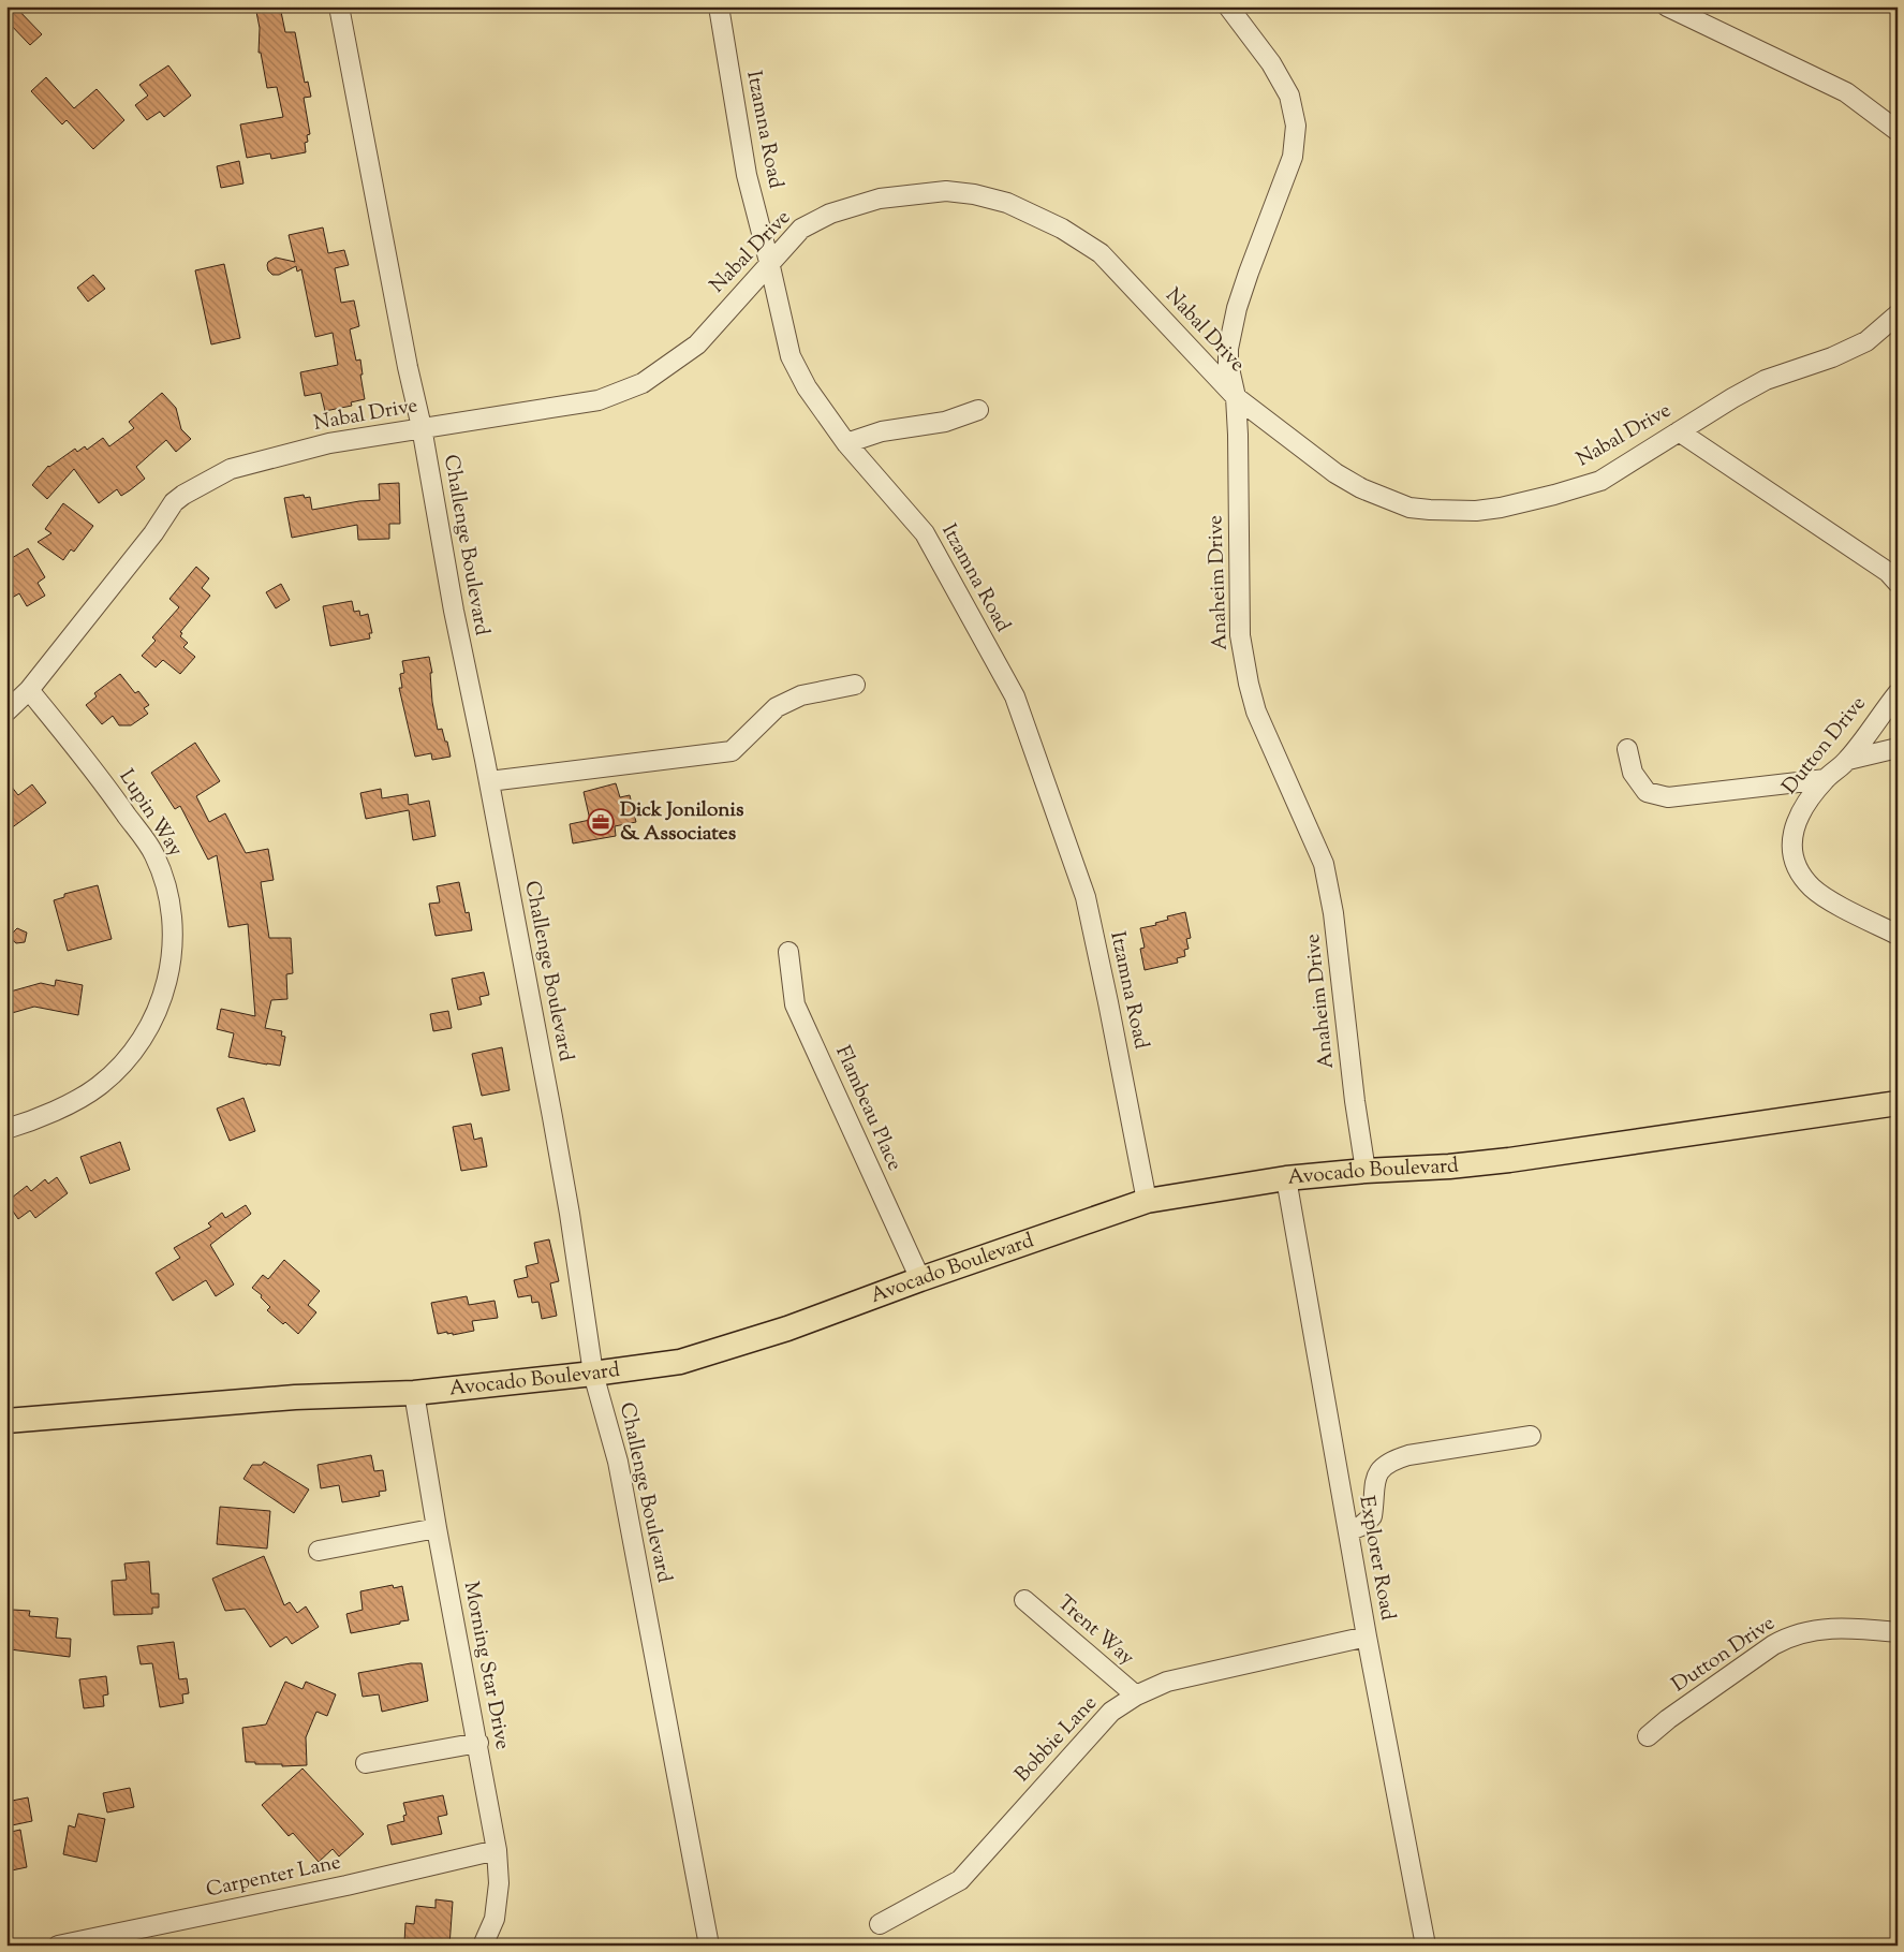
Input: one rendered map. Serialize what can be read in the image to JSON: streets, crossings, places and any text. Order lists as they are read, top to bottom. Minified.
{"streets":{"main road":["Avocado Boulevard"],"street":["Itzamna Road","Nabal Drive","Challenge Boulevard","Anaheim Drive","Dutton Drive","Lupin Way","Flambeau Place","Explorer Road","Trent Way","Morning Star Drive","Bobbie Lane","Carpenter Lane"]},"crossings":[["Itzamna Road","Nabal Drive"],["Itzamna Road","Avocado Boulevard"],["Nabal Drive","Challenge Boulevard"],["Nabal Drive","Anaheim Drive"],["Nabal Drive","Lupin Way"],["Challenge Boulevard","Avocado Boulevard"],["Anaheim Drive","Avocado Boulevard"],["Flambeau Place","Avocado Boulevard"],["Avocado Boulevard","Explorer Road"],["Avocado Boulevard","Morning Star Drive"],["Explorer Road","Bobbie Lane"],["Trent Way","Bobbie Lane"],["Morning Star Drive","Carpenter Lane"]],"places":{"office":["Dick Jonilonis & Associates"]}}
